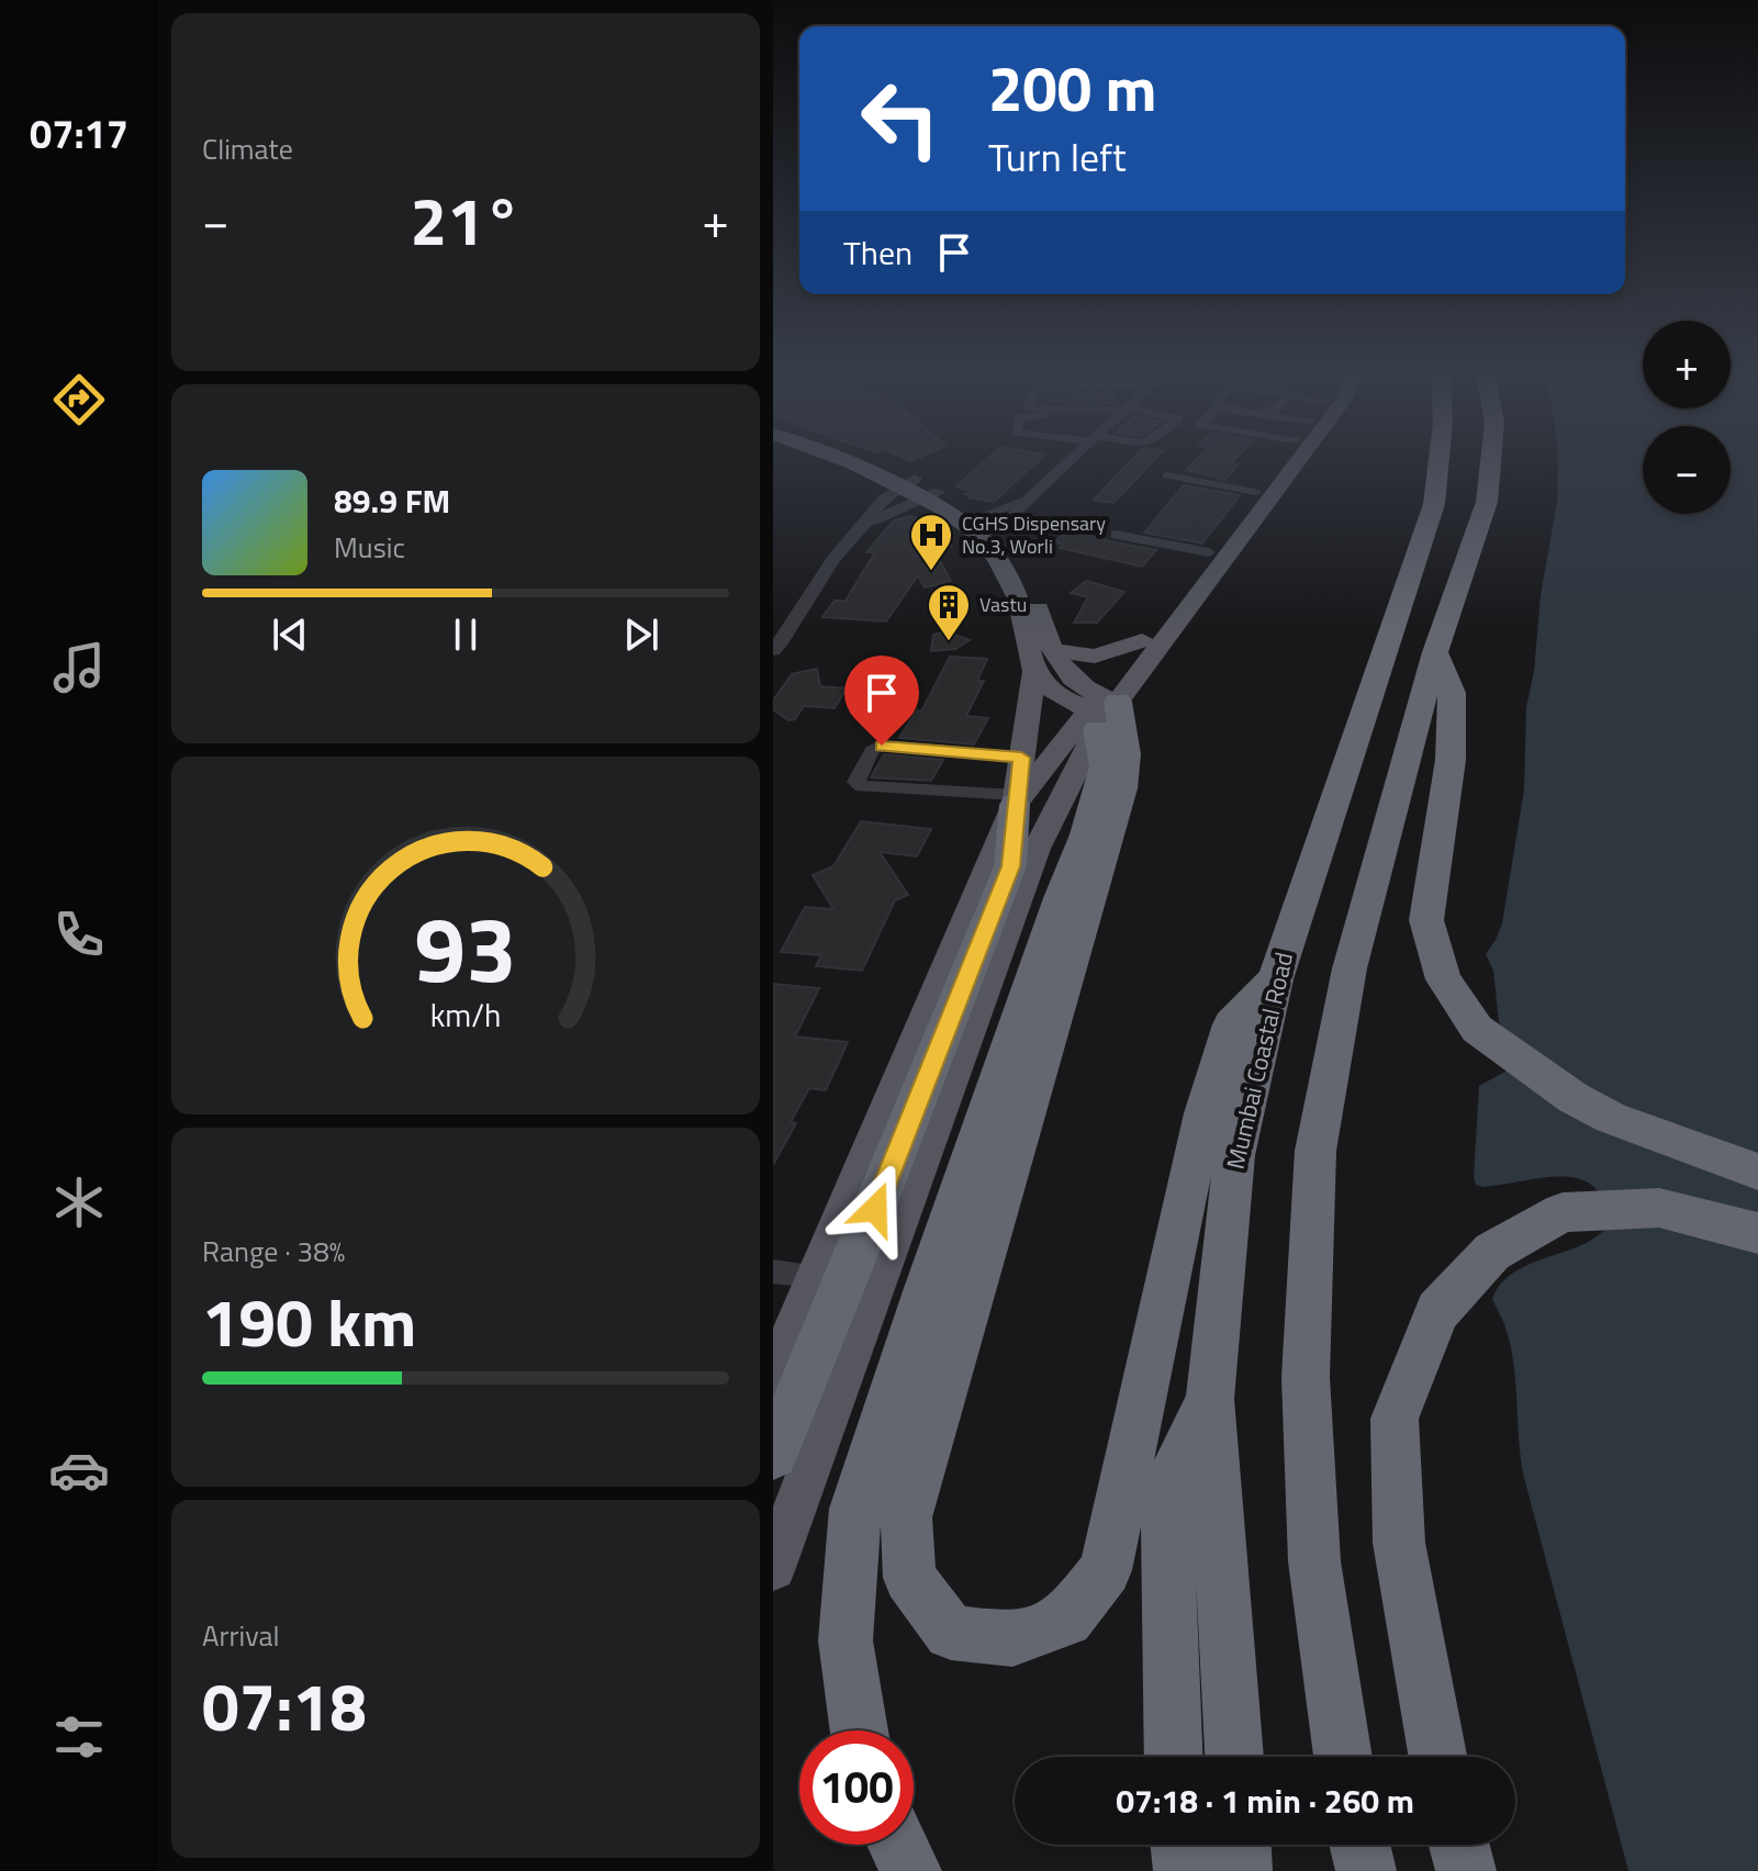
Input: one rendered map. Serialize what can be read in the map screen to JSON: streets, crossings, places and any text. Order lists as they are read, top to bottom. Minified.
{"streets":{"highway":["Mumbai Coastal Road"]},"places":{"hospital":["CGHS Dispensary No.3, Worli"],"building":["Vastu"]},"page":{"tabs":"07:17","tile":["Climate",["Range · 38%","190 km"],["Arrival","07:18"]],"turn":["200 m","Turn left"],"heat":["−","21°","+"],"then":"Then","map_buttons":["+","−"],"song":["89.9 FM","Music"],"limit":"100","trip":"07:18 · 1 min · 260 m","gauge":["93","km/h"]}}
